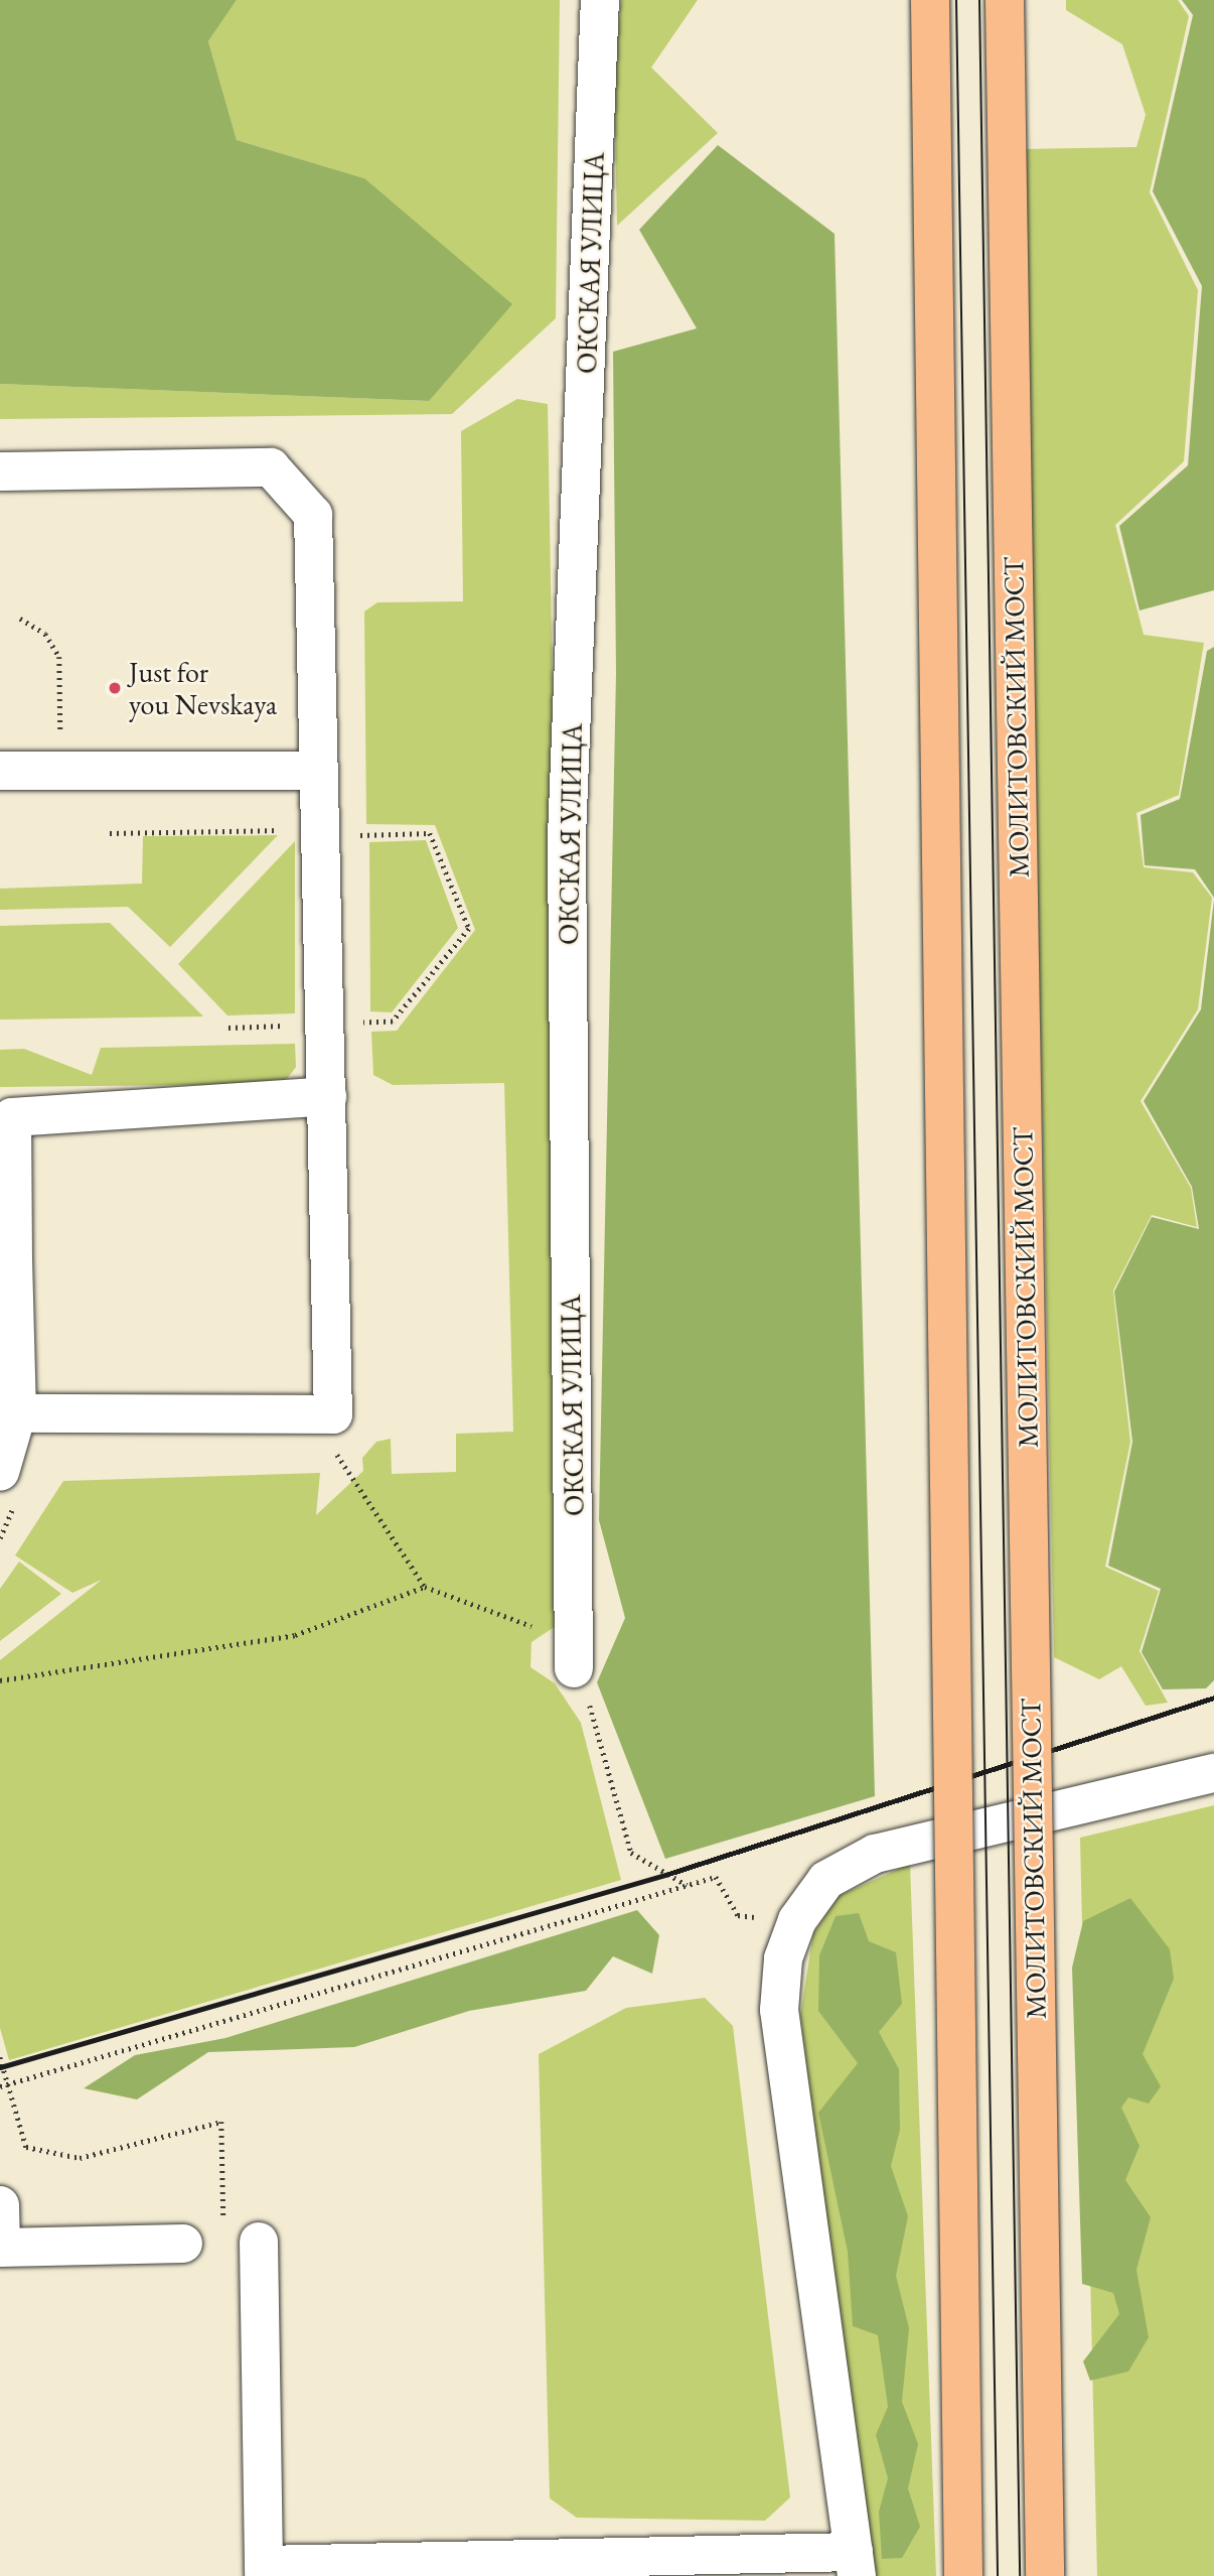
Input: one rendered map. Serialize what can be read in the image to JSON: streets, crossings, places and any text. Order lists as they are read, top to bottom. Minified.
{"streets":{"main road":["МОЛИТОВСКИЙ МОСТ"],"street":["ОКСКАЯ УЛИЦА"]},"places":["Just for you Nevskaya"]}
